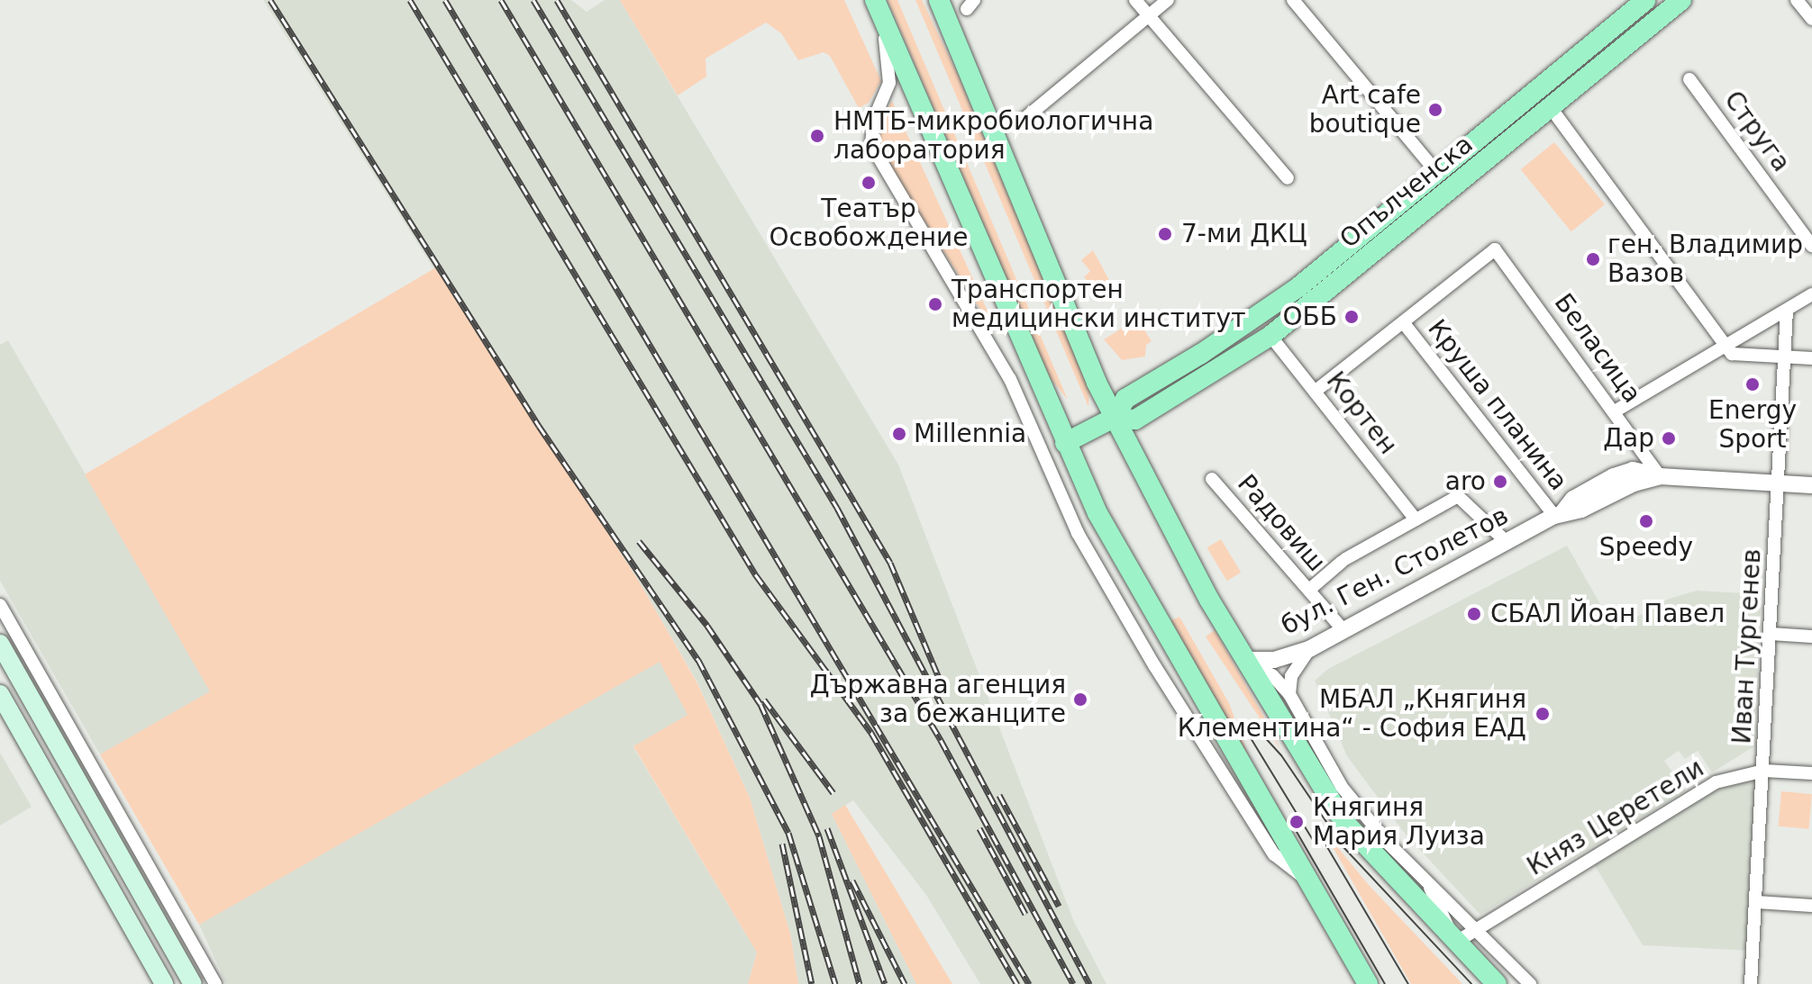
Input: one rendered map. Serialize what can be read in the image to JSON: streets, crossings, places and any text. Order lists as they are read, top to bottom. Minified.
{"streets":{"main road":["Опълченска"],"street":["Струга","Беласица","Круша планина","Кортен","Радовиш","бул. Ген. Столетов","Иван Тургенев","Княз Церетели"]},"crossings":[["Опълченска","Кортен"],["Беласица","Круша планина"],["Беласица","бул. Ген. Столетов"],["Круша планина","бул. Ген. Столетов"],["Радовиш","бул. Ген. Столетов"],["бул. Ген. Столетов","Иван Тургенев"],["Иван Тургенев","Княз Церетели"]],"places":["Art cafe boutique","НМТБ-микробиологична лаборатория","Театър Освобождение","7-ми ДКЦ","ген. Владимир Вазов","Транспортен медицински институт","ОББ","Energy Sport","Millennia","Дар","aro","Speedy","СБАЛ Йоан Павел","Държавна агенция за бежанците","МБАЛ „Княгиня Клементина“ - София ЕАД","Княгиня Мария Луиза"]}
